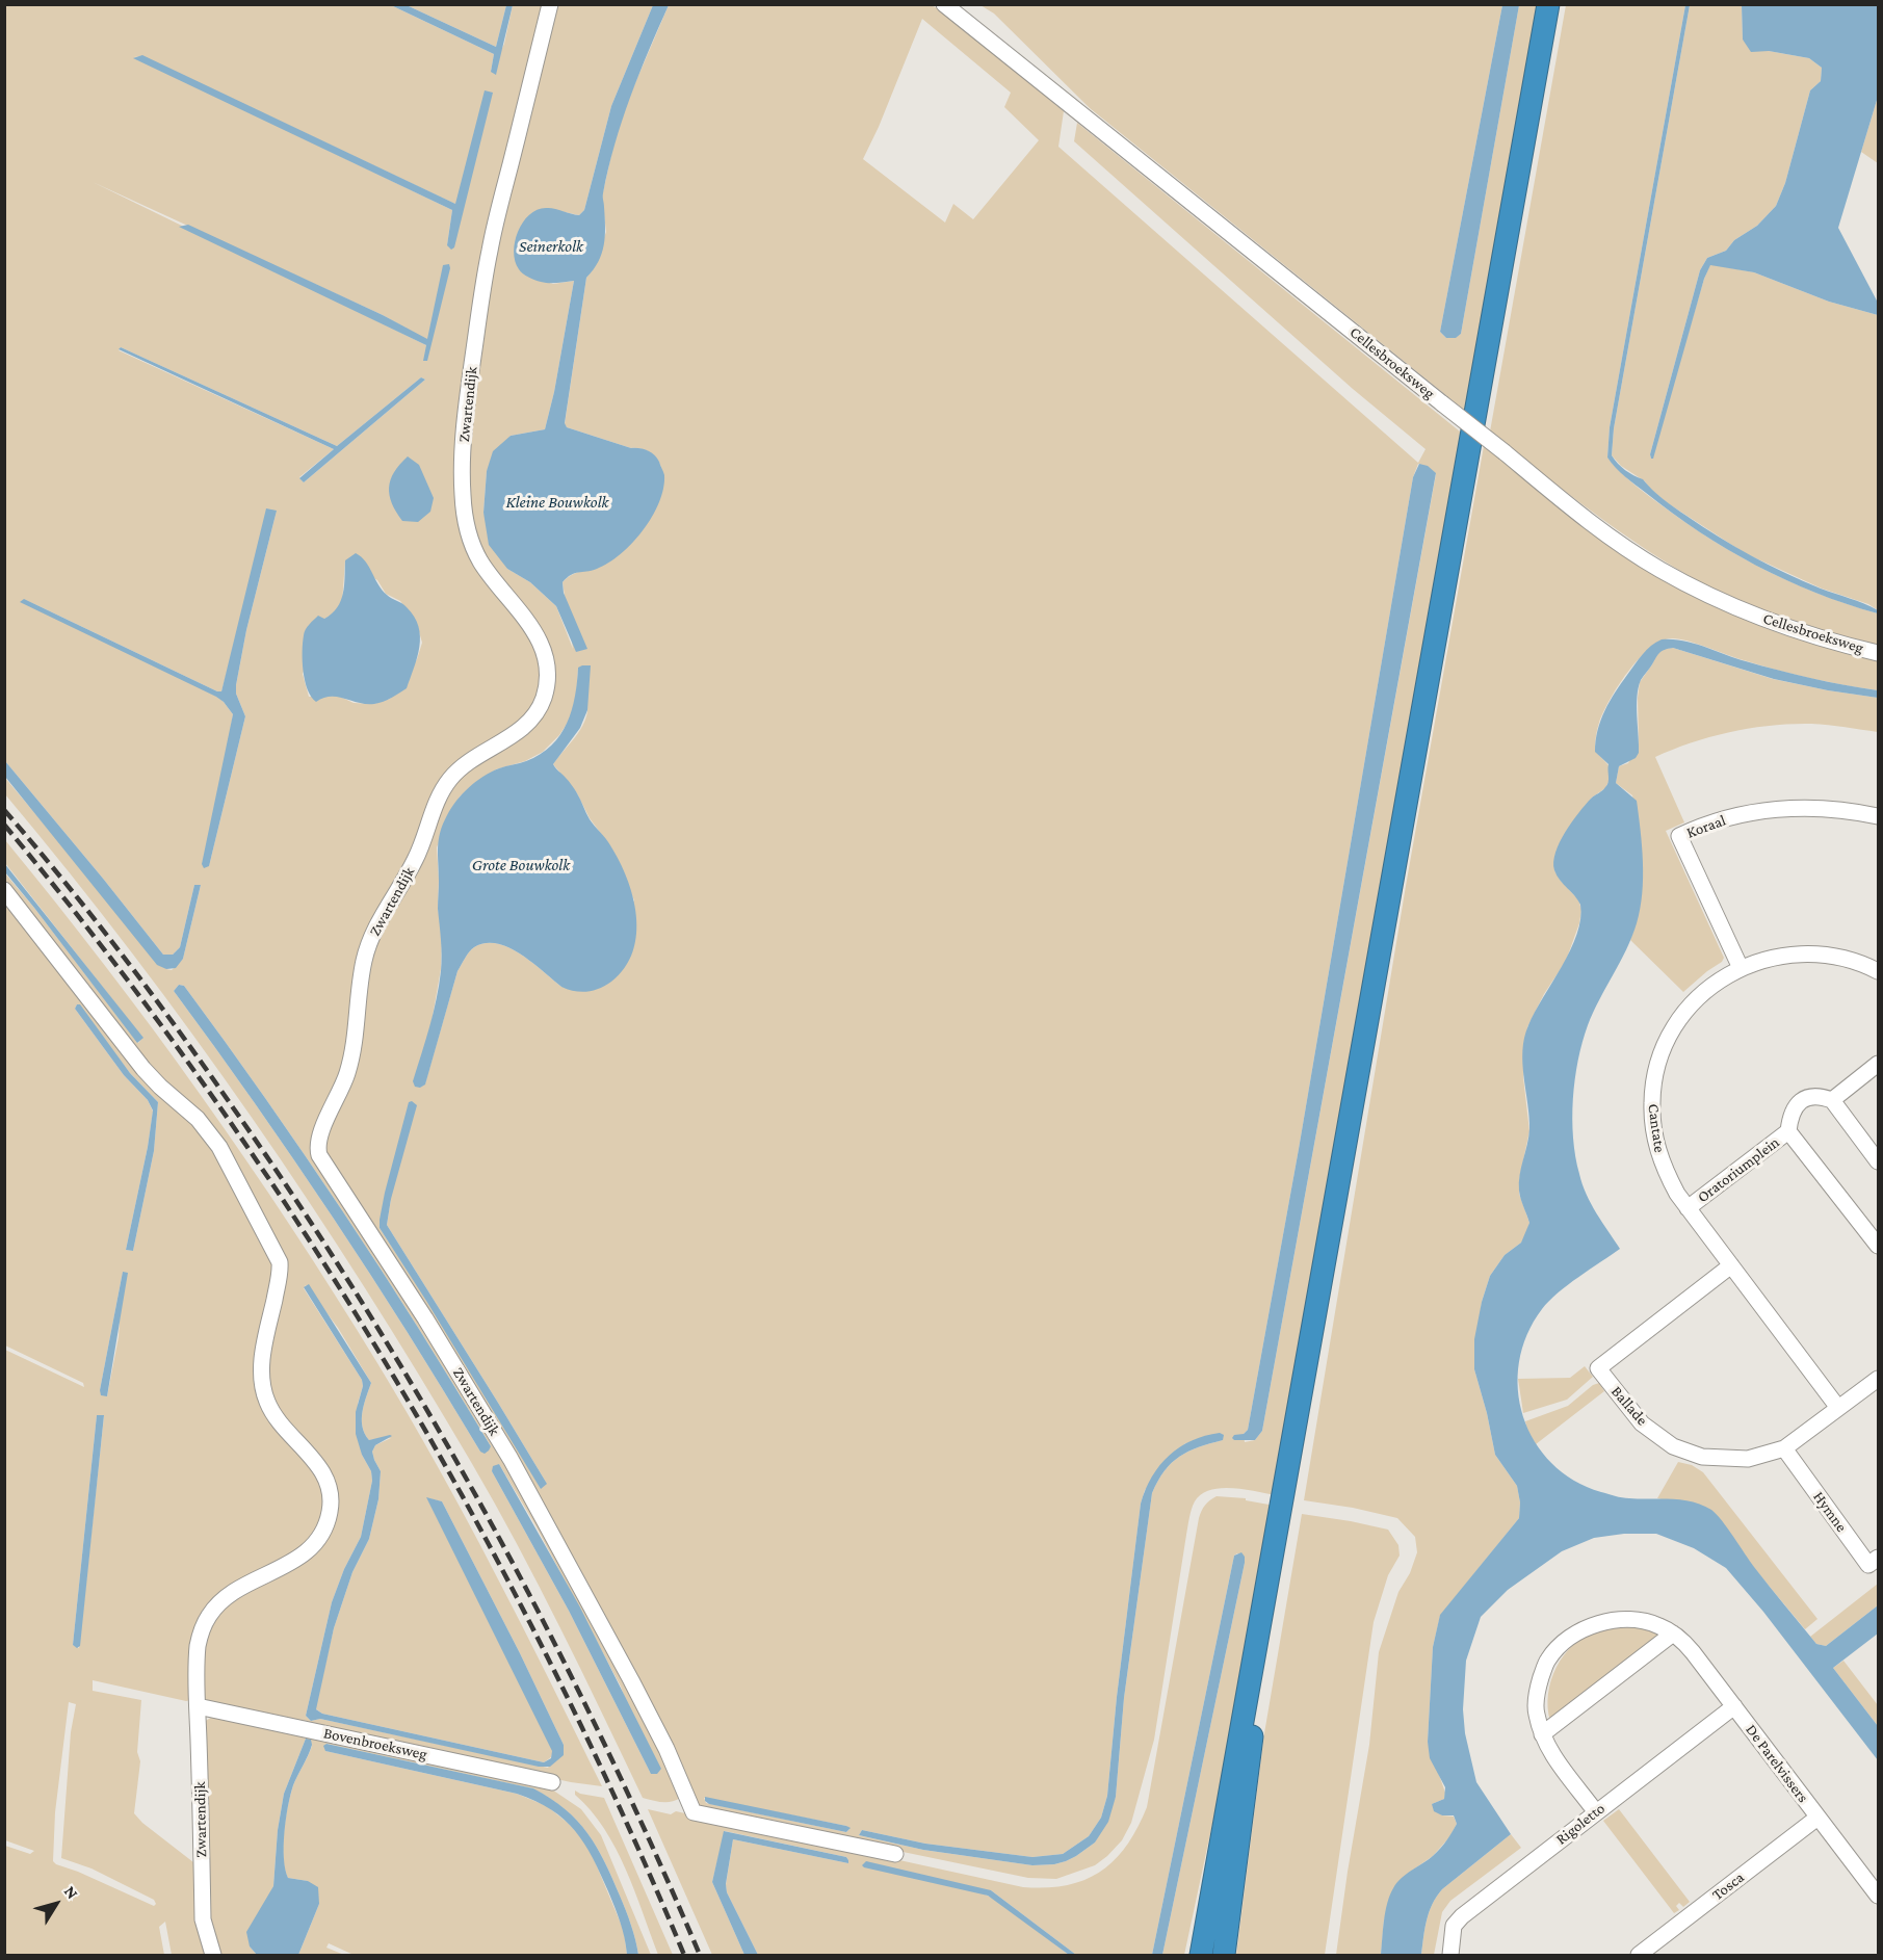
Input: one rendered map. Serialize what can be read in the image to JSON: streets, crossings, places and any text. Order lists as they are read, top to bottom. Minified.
{"streets":{"street":["Cellesbroeksweg","Zwartendijk","Koraal","Cantate","Oratoriumplein","Ballade","Hymne","Bovenbroeksweg","De Parelvissers","Rigoletto","Tosca"]},"crossings":[["Zwartendijk","Bovenbroeksweg"],["Koraal","Cantate"],["Cantate","Oratoriumplein"],["Cantate","Ballade"],["Ballade","Hymne"],["De Parelvissers","Rigoletto"],["De Parelvissers","Tosca"]],"water":["Seinerkolk","Kleine Bouwkolk","Grote Bouwkolk"],"north":"top right"}
